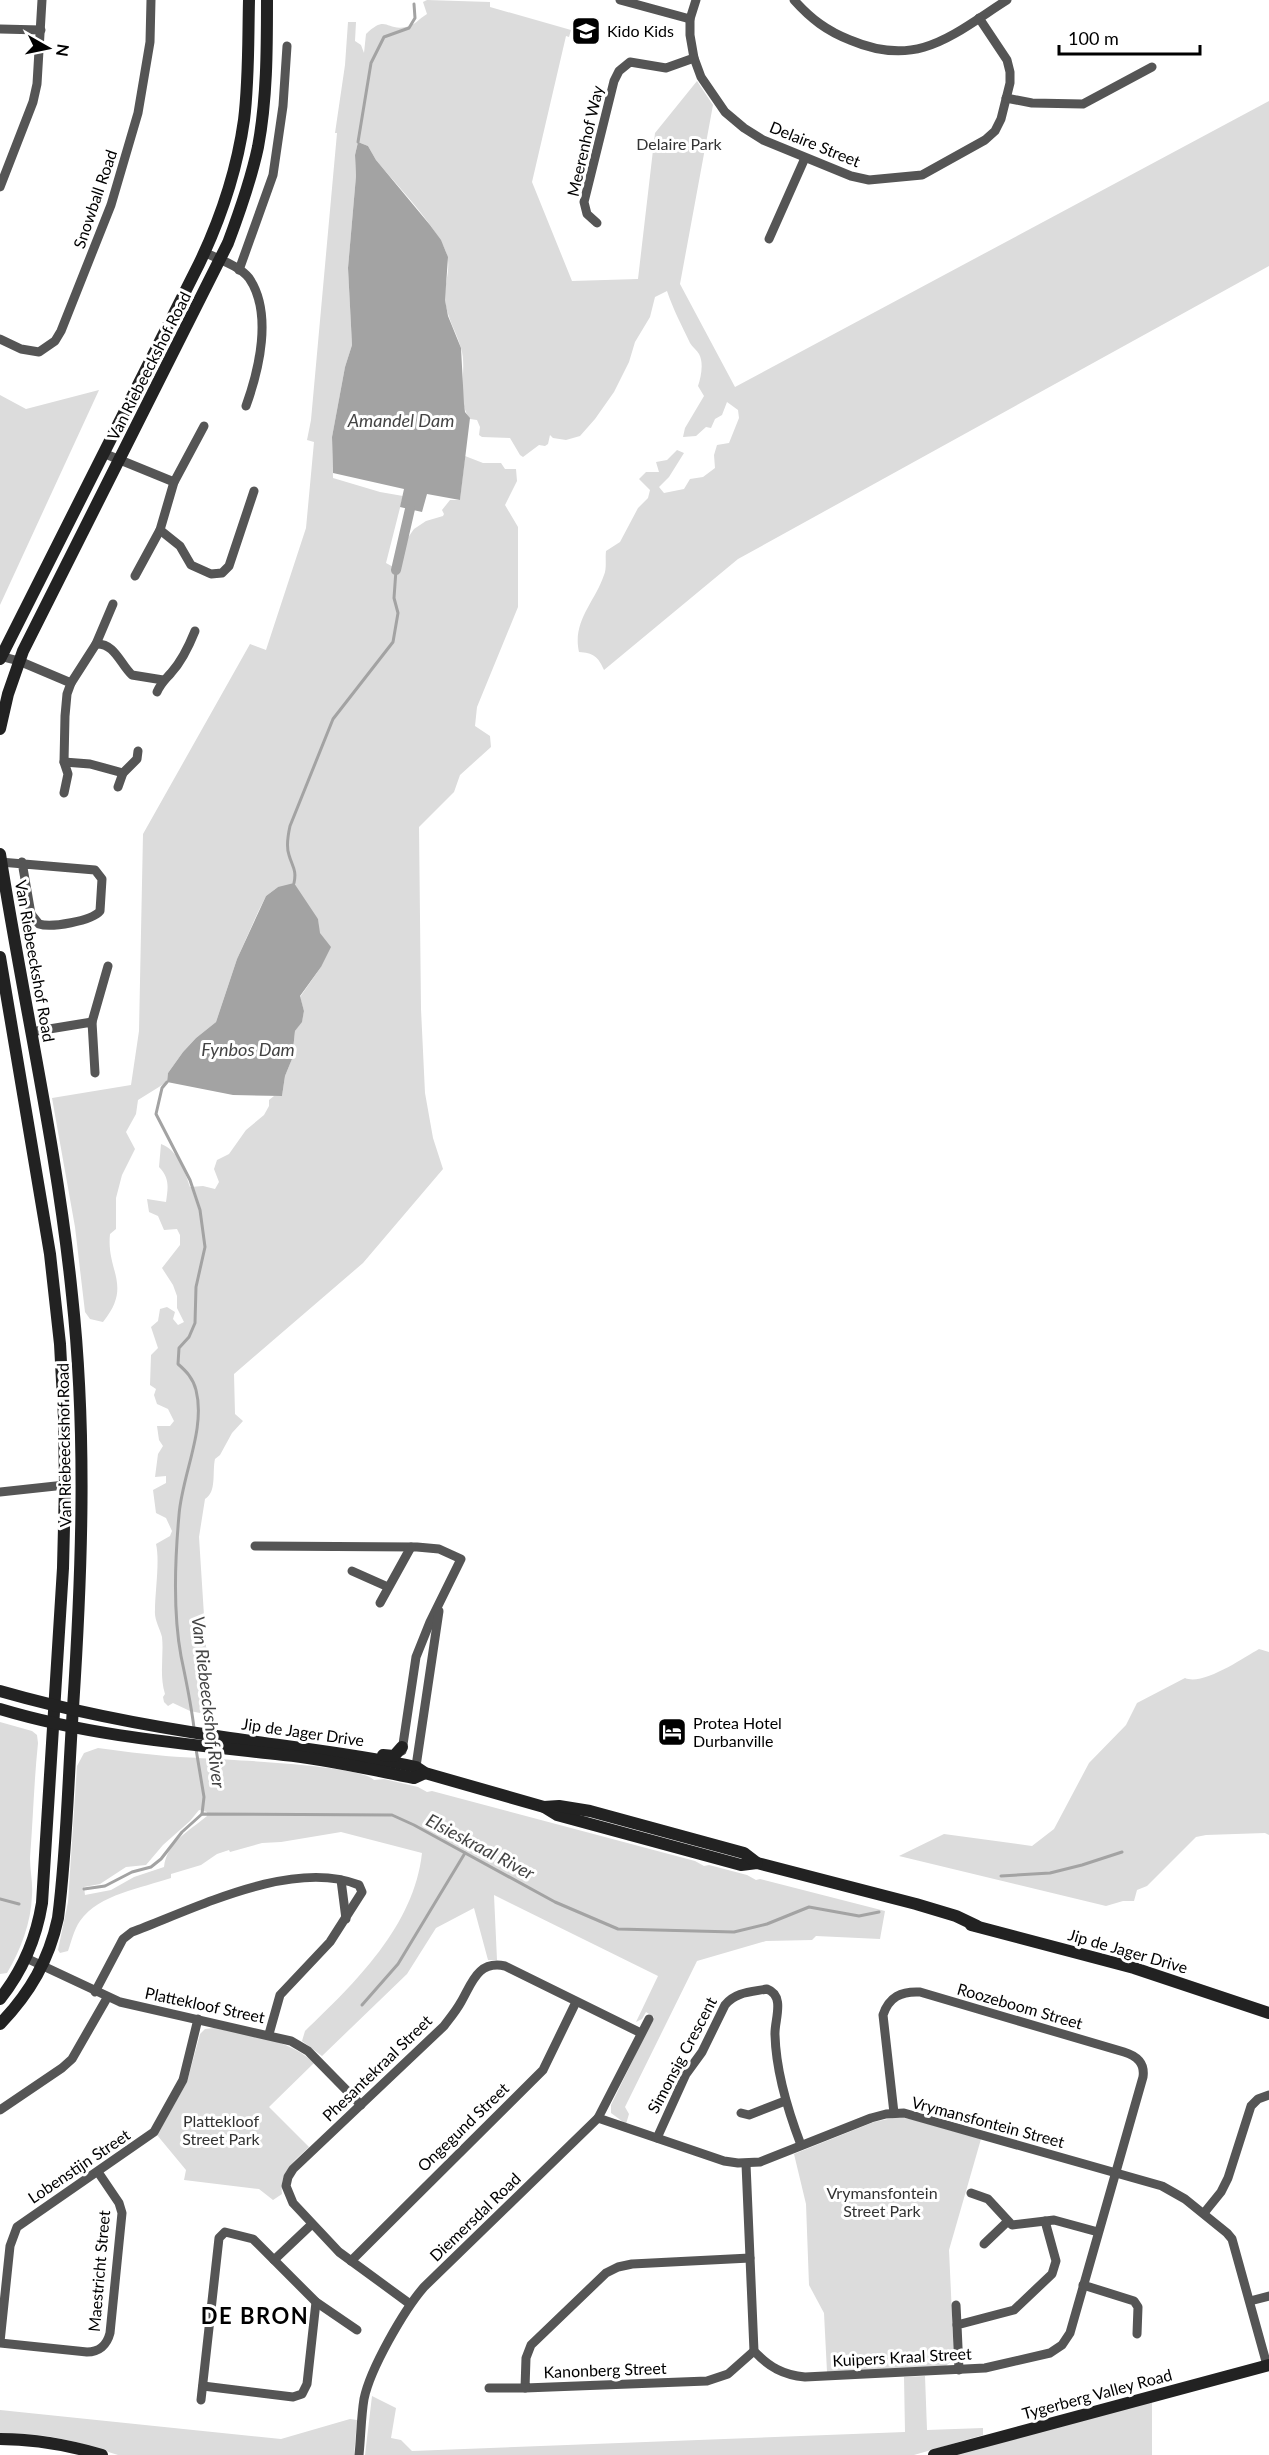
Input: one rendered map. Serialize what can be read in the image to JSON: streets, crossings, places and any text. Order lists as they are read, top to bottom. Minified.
{"streets":{"street":["Meerenhof Way","Delaire Street","Snowball Road","Van Riebeeckshof Road","Jip de Jager Drive","Plattekloof Street","Roozeboom Street","Simonsig Crescent","Phesantekraal Street","Vrymansfontein Street","Ongegund Street","Lobenstijn Street","Diemersdal Road","Maestricht Street","Kuipers Kraal Street","Kanonberg Street","Tygerberg Valley Road"]},"crossings":[["Meerenhof Way","Delaire Street"],["Van Riebeeckshof Road","Jip de Jager Drive"],["Van Riebeeckshof Road","Plattekloof Street"],["Plattekloof Street","Phesantekraal Street"],["Plattekloof Street","Lobenstijn Street"],["Roozeboom Street","Vrymansfontein Street"],["Roozeboom Street","Kuipers Kraal Street"],["Simonsig Crescent","Vrymansfontein Street"],["Phesantekraal Street","Ongegund Street"],["Phesantekraal Street","Diemersdal Road"],["Vrymansfontein Street","Diemersdal Road"],["Vrymansfontein Street","Kuipers Kraal Street"],["Vrymansfontein Street","Tygerberg Valley Road"],["Lobenstijn Street","Maestricht Street"],["Kuipers Kraal Street","Kanonberg Street"]],"districts":["DE BRON"],"water":["Amandel Dam","Fynbos Dam","Van Riebeeckshof River","Elsieskraal River"],"parks":["Delaire Park","Plattekloof Street Park","Vrymansfontein Street Park"],"places":{"school or university":["Kido Kids"],"hotel":["Protea Hotel Durbanville"]},"scale_bar":"100 m","north":"right"}
